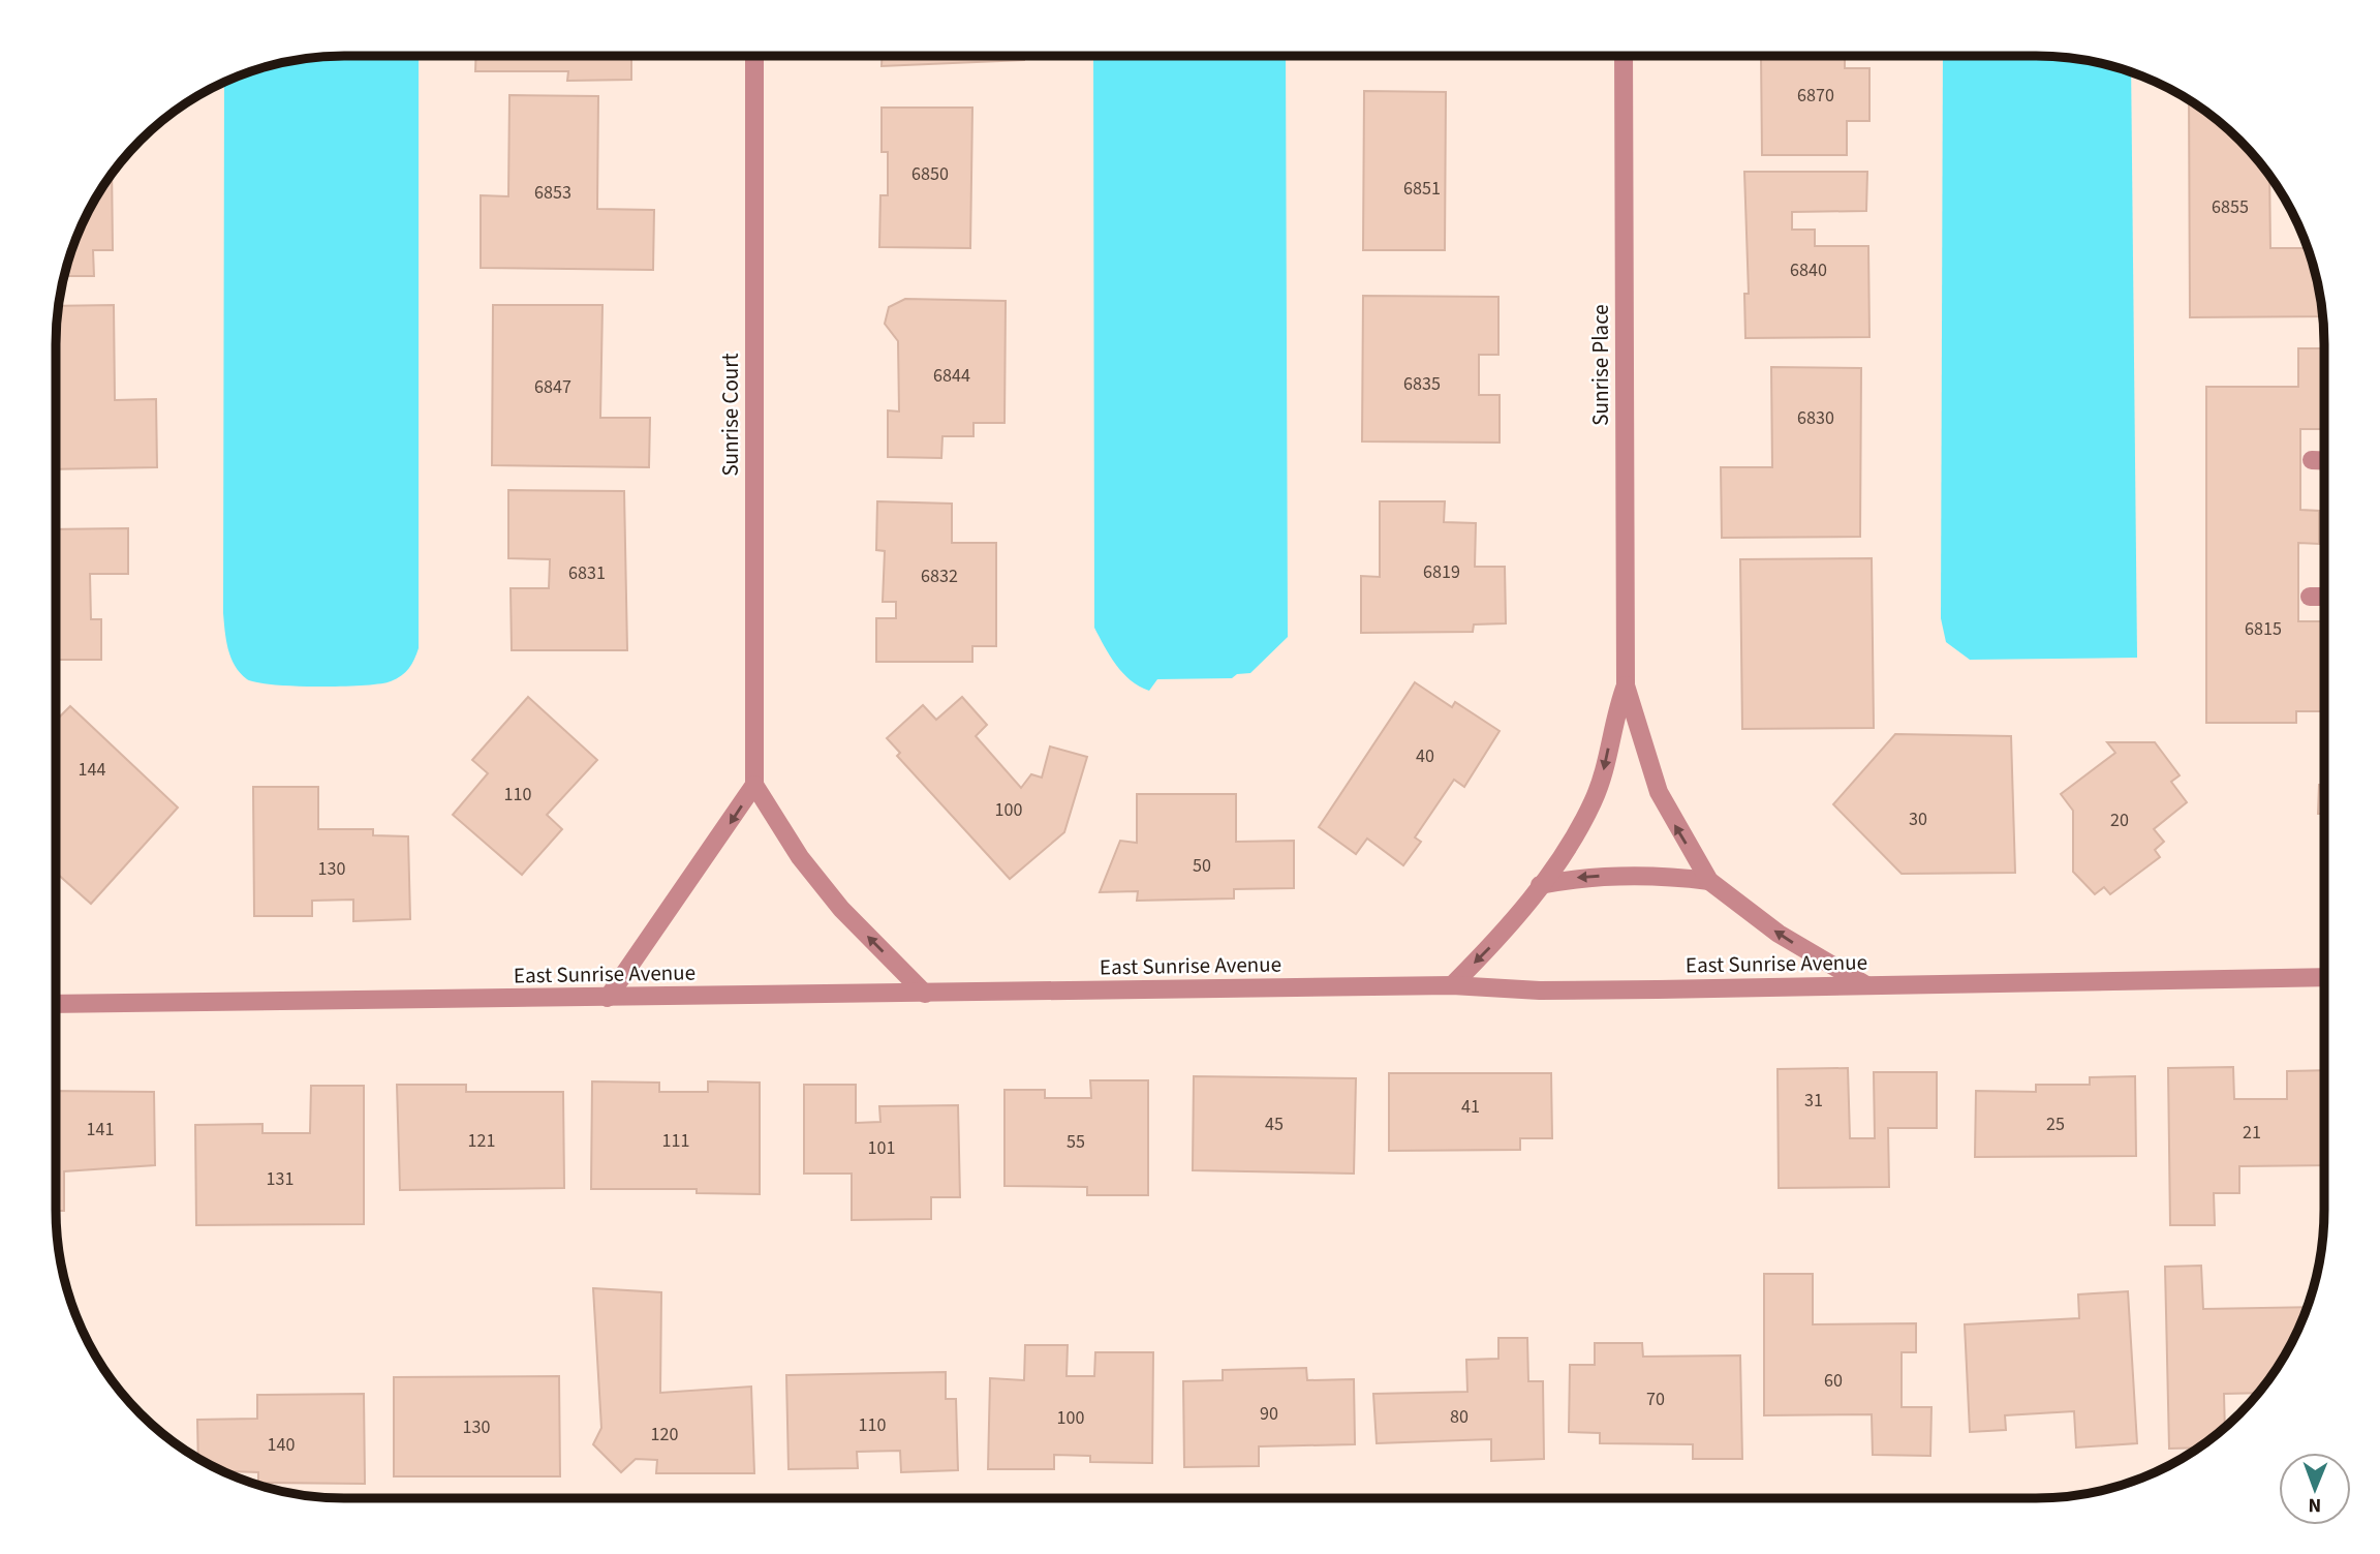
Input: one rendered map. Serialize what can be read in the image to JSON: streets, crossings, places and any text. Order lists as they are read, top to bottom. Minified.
{"streets":{"street":["Sunrise Place","Sunrise Court","East Sunrise Avenue"]},"crossings":[["Sunrise Place","East Sunrise Avenue"]],"house_numbers":["6870","6850","6851","6853","6855","6840","6844","6835","6847","6830","6819","6831","6832","6815","40","144","110","100","30","20","50","130","31","41","45","25","141","21","121","111","55","101","131","60","70","90","80","100","110","130","120","140"],"north":"bottom"}
